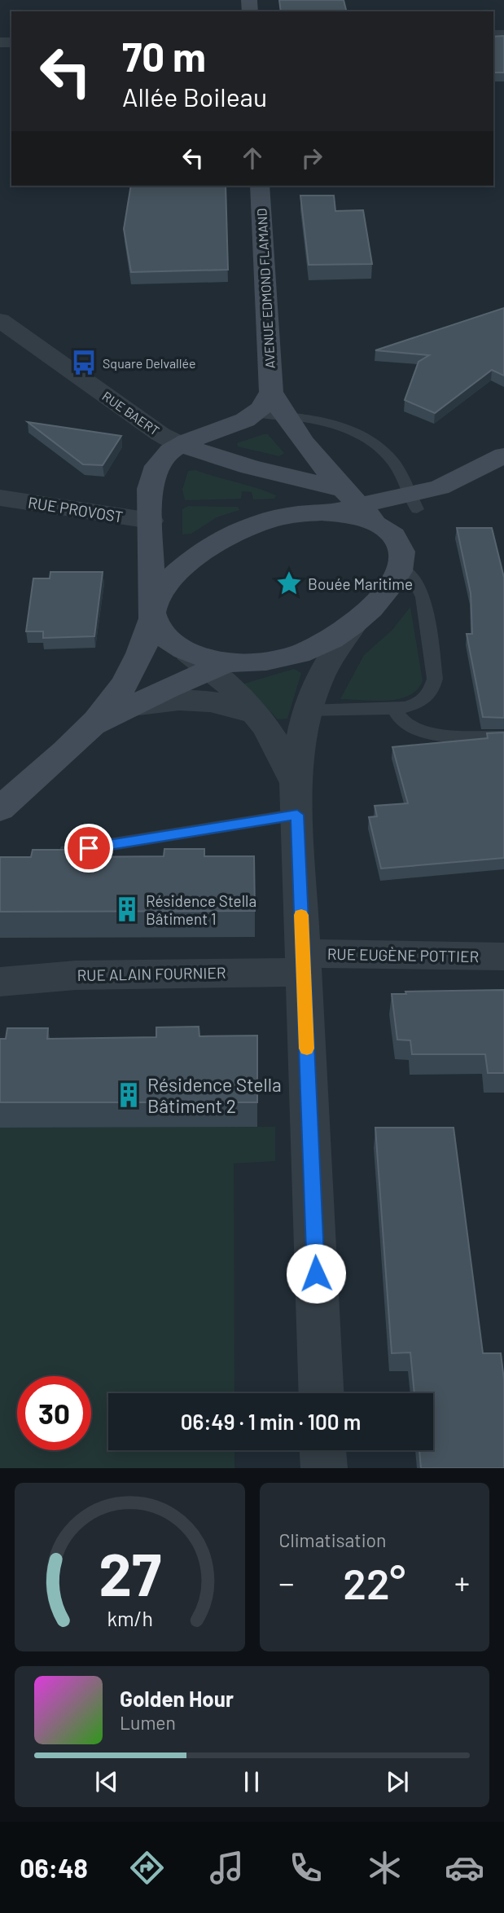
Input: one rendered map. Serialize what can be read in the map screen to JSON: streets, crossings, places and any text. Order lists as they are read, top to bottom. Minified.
{"streets":{"street":["AVENUE EDMOND FLAMAND","RUE BAERT","RUE PROVOST","RUE EUGÈNE POTTIER","RUE ALAIN FOURNIER"]},"crossings":[["RUE EUGÈNE POTTIER","RUE ALAIN FOURNIER"]],"places":{"bus stop":["Square Delvallée"],"place":["Bouée Maritime"],"building":["Résidence Stella Bâtiment 1","Résidence Stella Bâtiment 2"]},"page":{"turn":["70 m","Allée Boileau"],"limit":"30","trip":"06:49 · 1 min · 100 m","tile":"Climatisation","heat":["−","22°","+"],"song":["Golden Hour","Lumen"],"tabs":"06:48","gauge":["27","km/h"]}}
